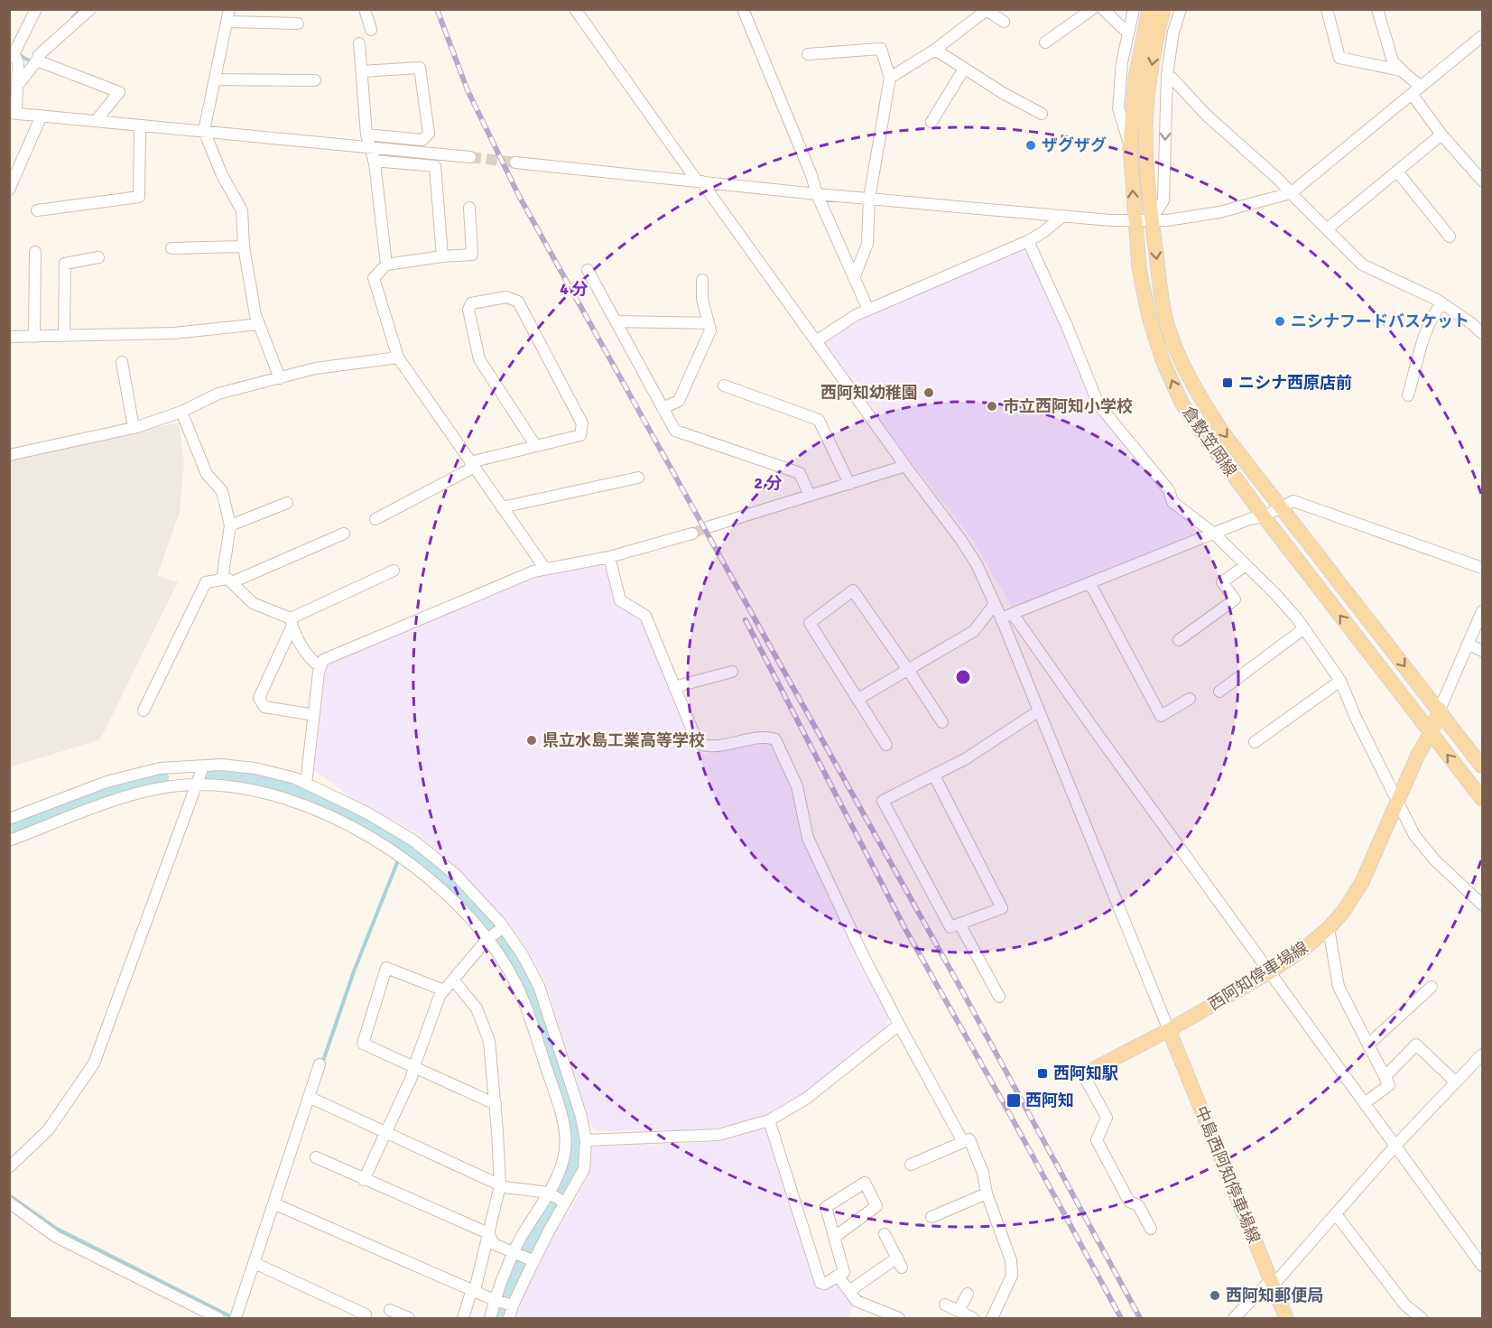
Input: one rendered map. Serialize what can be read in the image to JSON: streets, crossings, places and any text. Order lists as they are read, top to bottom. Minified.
{"streets":{"main road":["倉敷笠岡線","西阿知停車場線","中島西阿知停車場線"]},"crossings":[["倉敷笠岡線","西阿知停車場線"],["西阿知停車場線","中島西阿知停車場線"]],"places":{"other":["ザグザグ","ニシナフードバスケット","西阿知幼稚園","市立西阿知小学校","県立水島工業高等学校","西阿知郵便局"],"transit":["ニシナ西原店前","西阿知駅","西阿知"]},"rings":["4 分","2 分"]}
